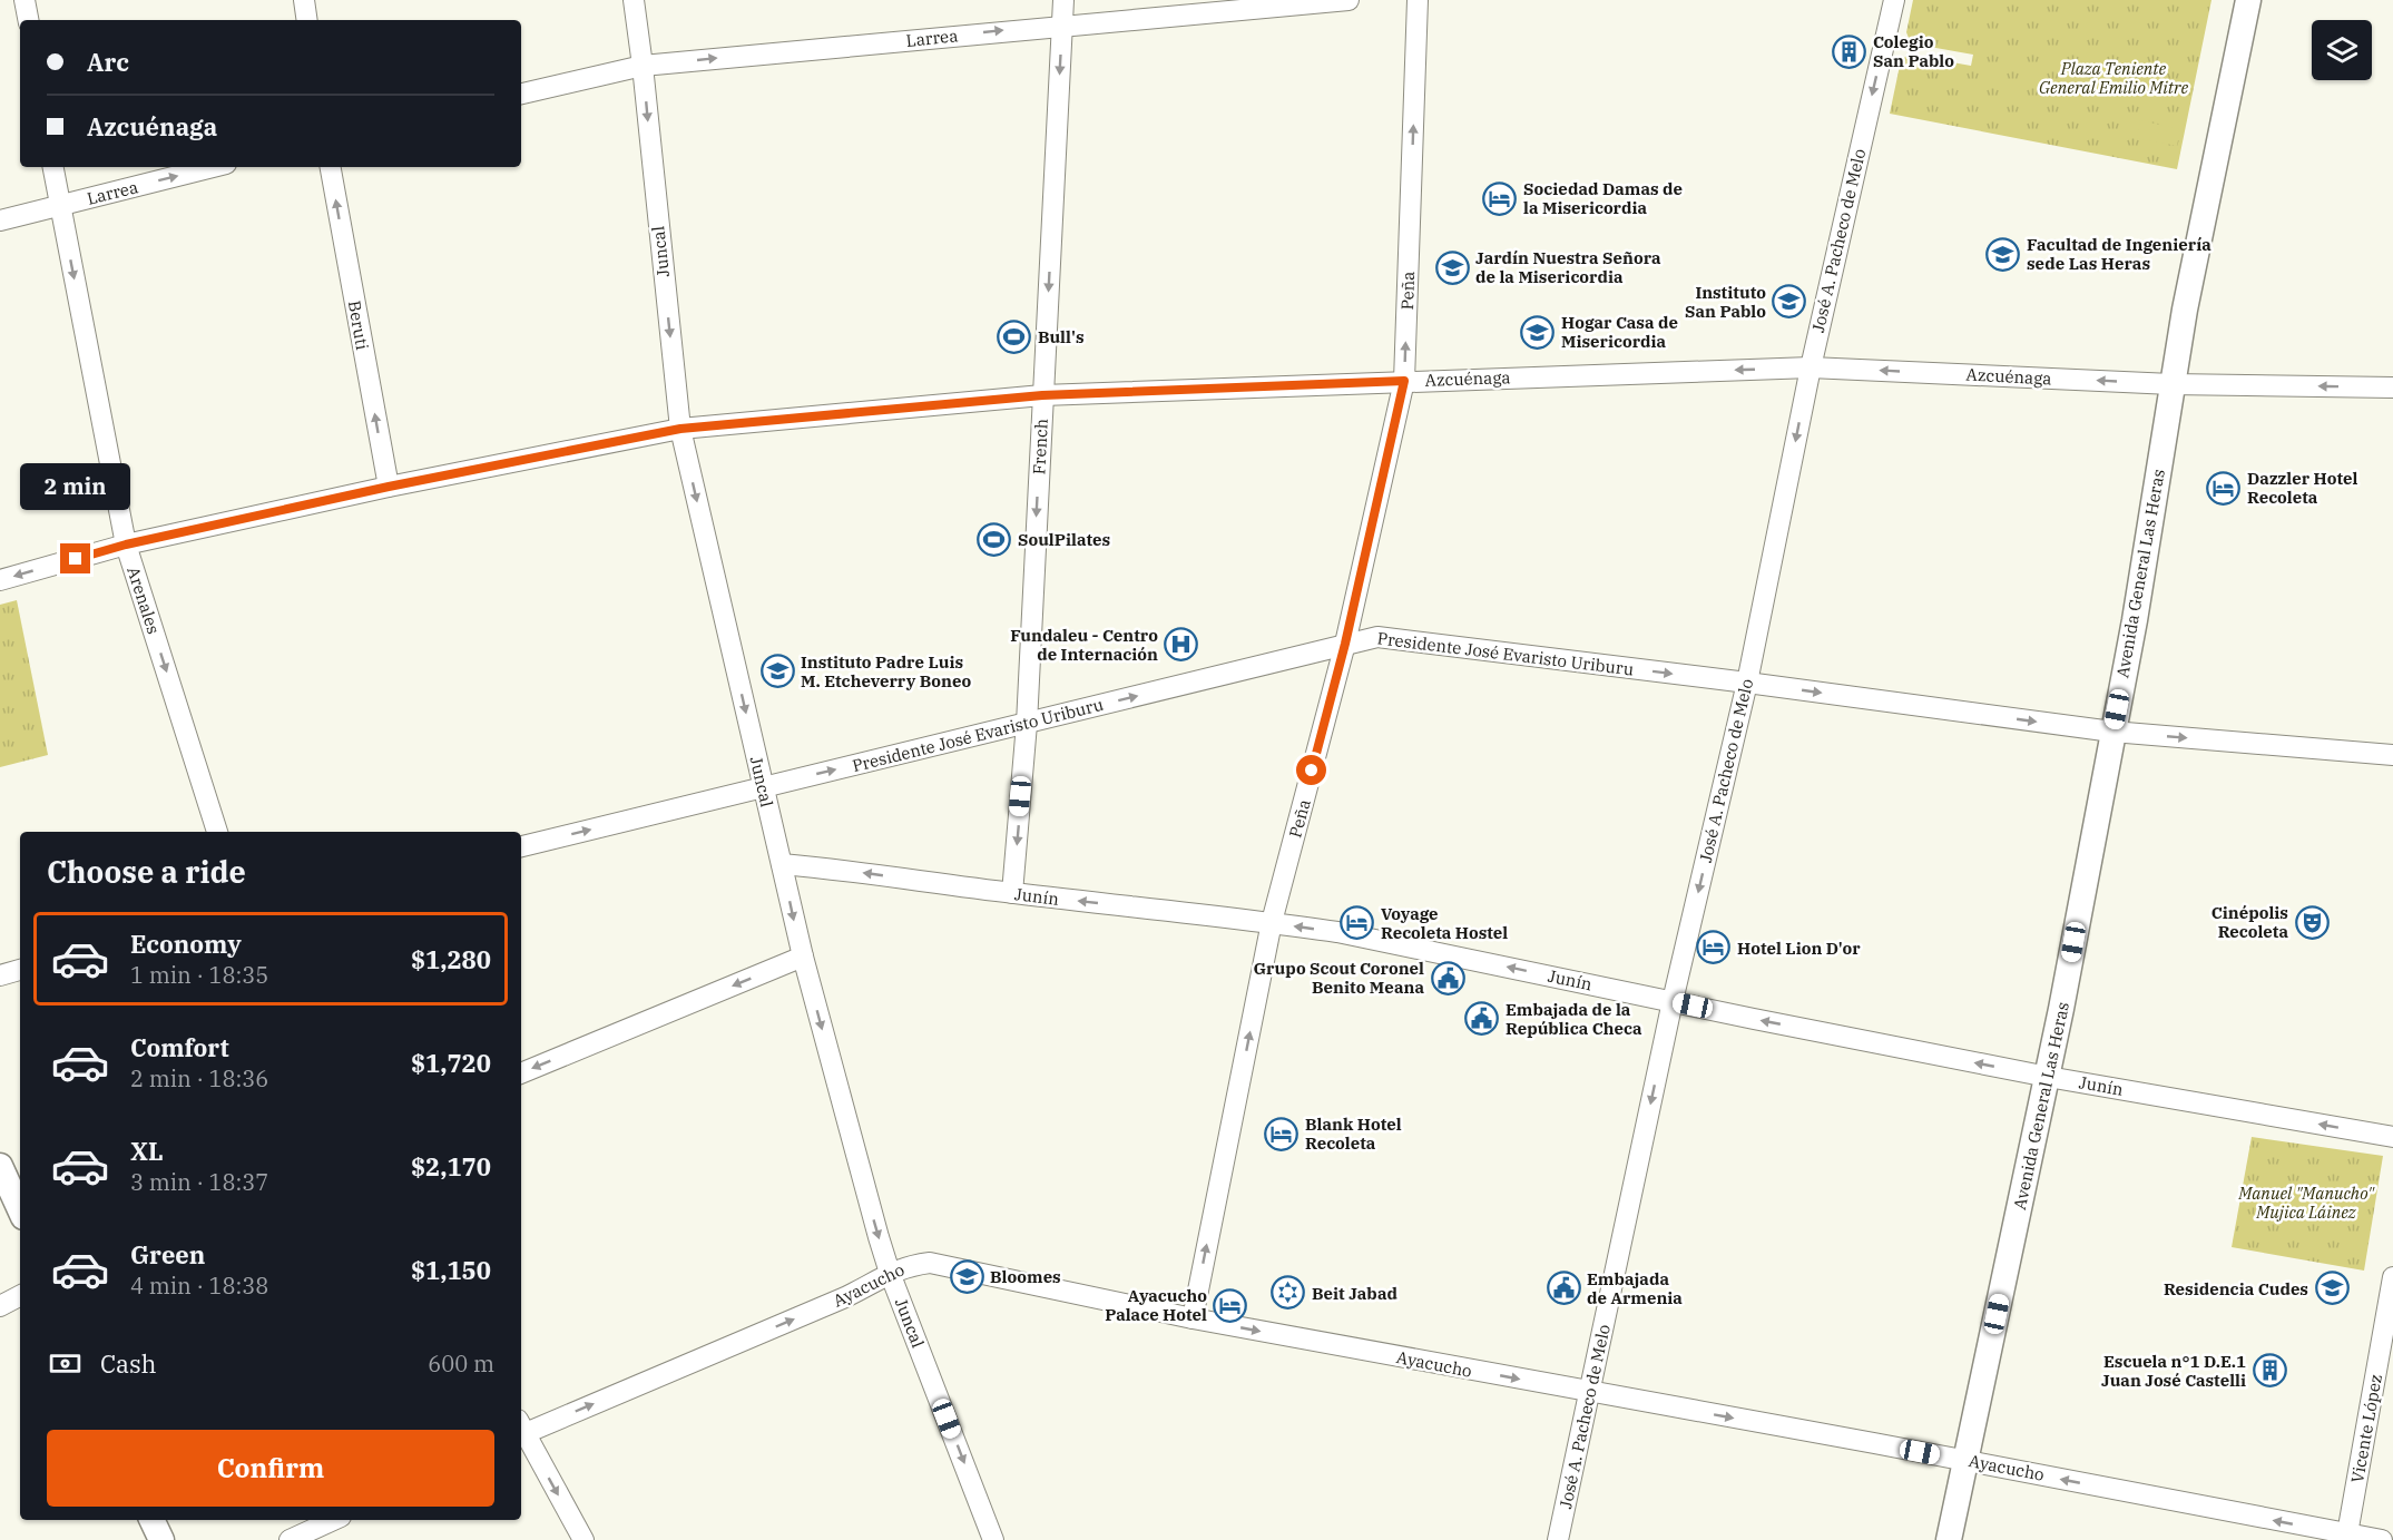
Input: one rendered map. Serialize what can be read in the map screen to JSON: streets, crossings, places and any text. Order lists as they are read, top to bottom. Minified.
{"streets":{"main road":["Avenida General Las Heras"],"street":["Larrea","José A. Pacheco de Melo","Juncal","Peña","Beruti","Azcuénaga","French","Arenales","Presidente José Evaristo Uriburu","Junín","Ayacucho","Vicente López"]},"crossings":[["Larrea","Juncal"],["Larrea","French"],["Larrea","Arenales"],["José A. Pacheco de Melo","Azcuénaga"],["José A. Pacheco de Melo","Presidente José Evaristo Uriburu"],["José A. Pacheco de Melo","Junín"],["José A. Pacheco de Melo","Ayacucho"],["Juncal","Azcuénaga"],["Juncal","Presidente José Evaristo Uriburu"],["Juncal","Junín"],["Juncal","Ayacucho"],["Peña","Azcuénaga"],["Peña","Presidente José Evaristo Uriburu"],["Peña","Junín"],["Peña","Ayacucho"],["Beruti","Azcuénaga"],["Azcuénaga","French"],["Azcuénaga","Avenida General Las Heras"],["Azcuénaga","Arenales"],["French","Presidente José Evaristo Uriburu"],["French","Junín"],["Avenida General Las Heras","Presidente José Evaristo Uriburu"],["Avenida General Las Heras","Junín"],["Avenida General Las Heras","Ayacucho"],["Ayacucho","Vicente López"]],"one_way":["Larrea","José A. Pacheco de Melo","Juncal","Peña","Beruti","Azcuénaga","French","Arenales","Presidente José Evaristo Uriburu","Junín"],"parks":["Plaza Teniente General Emilio Mitre","Manuel \"Manucho\" Mujica Láinez"],"places":{"building":["Colegio San Pablo","Escuela n°1 D.E.1 Juan José Castelli"],"hotel":["Sociedad Damas de la Misericordia","Dazzler Hotel Recoleta","Voyage Recoleta Hostel","Hotel Lion D'or","Blank Hotel Recoleta","Ayacucho Palace Hotel"],"school or university":["Facultad de Ingeniería sede Las Heras","Jardín Nuestra Señora de la Misericordia","Instituto San Pablo","Hogar Casa de Misericordia","Instituto Padre Luis M. Etcheverry Boneo","Bloomes","Residencia Cudes"],"sports":["Bull's","SoulPilates"],"hospital":["Fundaleu - Centro de Internación"],"theatre":["Cinépolis Recoleta"],"public building":["Grupo Scout Coronel Benito Meana","Embajada de la República Checa","Embajada de Armenia"],"synagogue":["Beit Jabad"]},"page":{"banner":["Arc","Azcuénaga"],"bubble":"2 min","heading":"Choose a ride","list":[{"name":"Economy","note":"1 min · 18:35","value":"$1,280"},{"name":"Comfort","note":"2 min · 18:36","value":"$1,720"},{"name":"XL","note":"3 min · 18:37","value":"$2,170"},{"name":"Green","note":"4 min · 18:38","value":"$1,150"}],"pay":["Cash","600 m"],"buttons":"Confirm"}}
